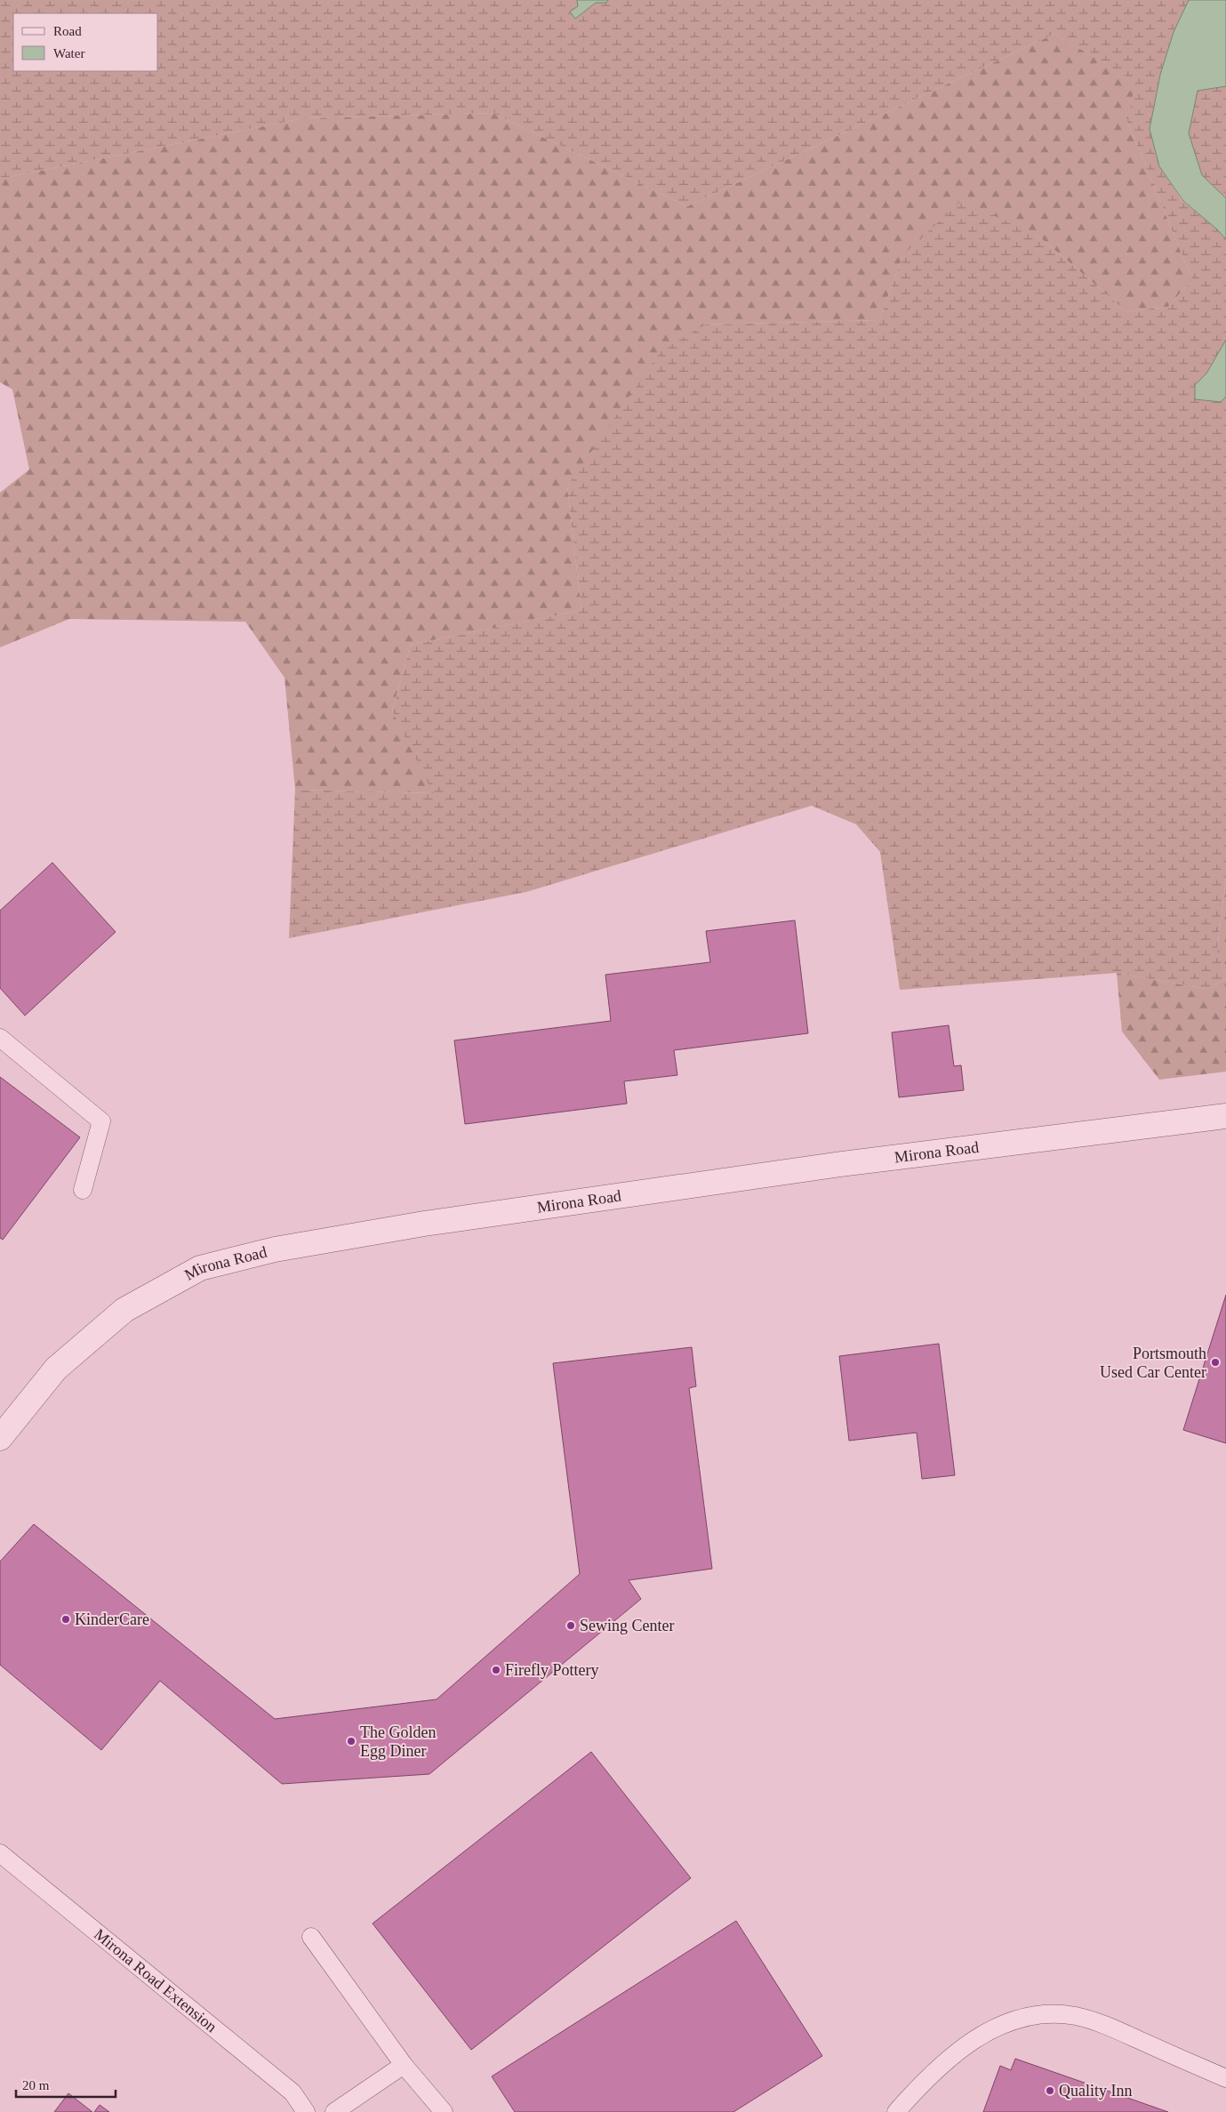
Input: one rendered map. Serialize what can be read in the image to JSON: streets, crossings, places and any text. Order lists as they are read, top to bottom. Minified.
{"streets":{"street":["Mirona Road"],"lane":["Mirona Road Extension"]},"places":["Portsmouth Used Car Center","KinderCare","Sewing Center","Firefly Pottery","The Golden Egg Diner","Quality Inn"],"legend":["Road","Water"],"scale_bar":"20 m"}
